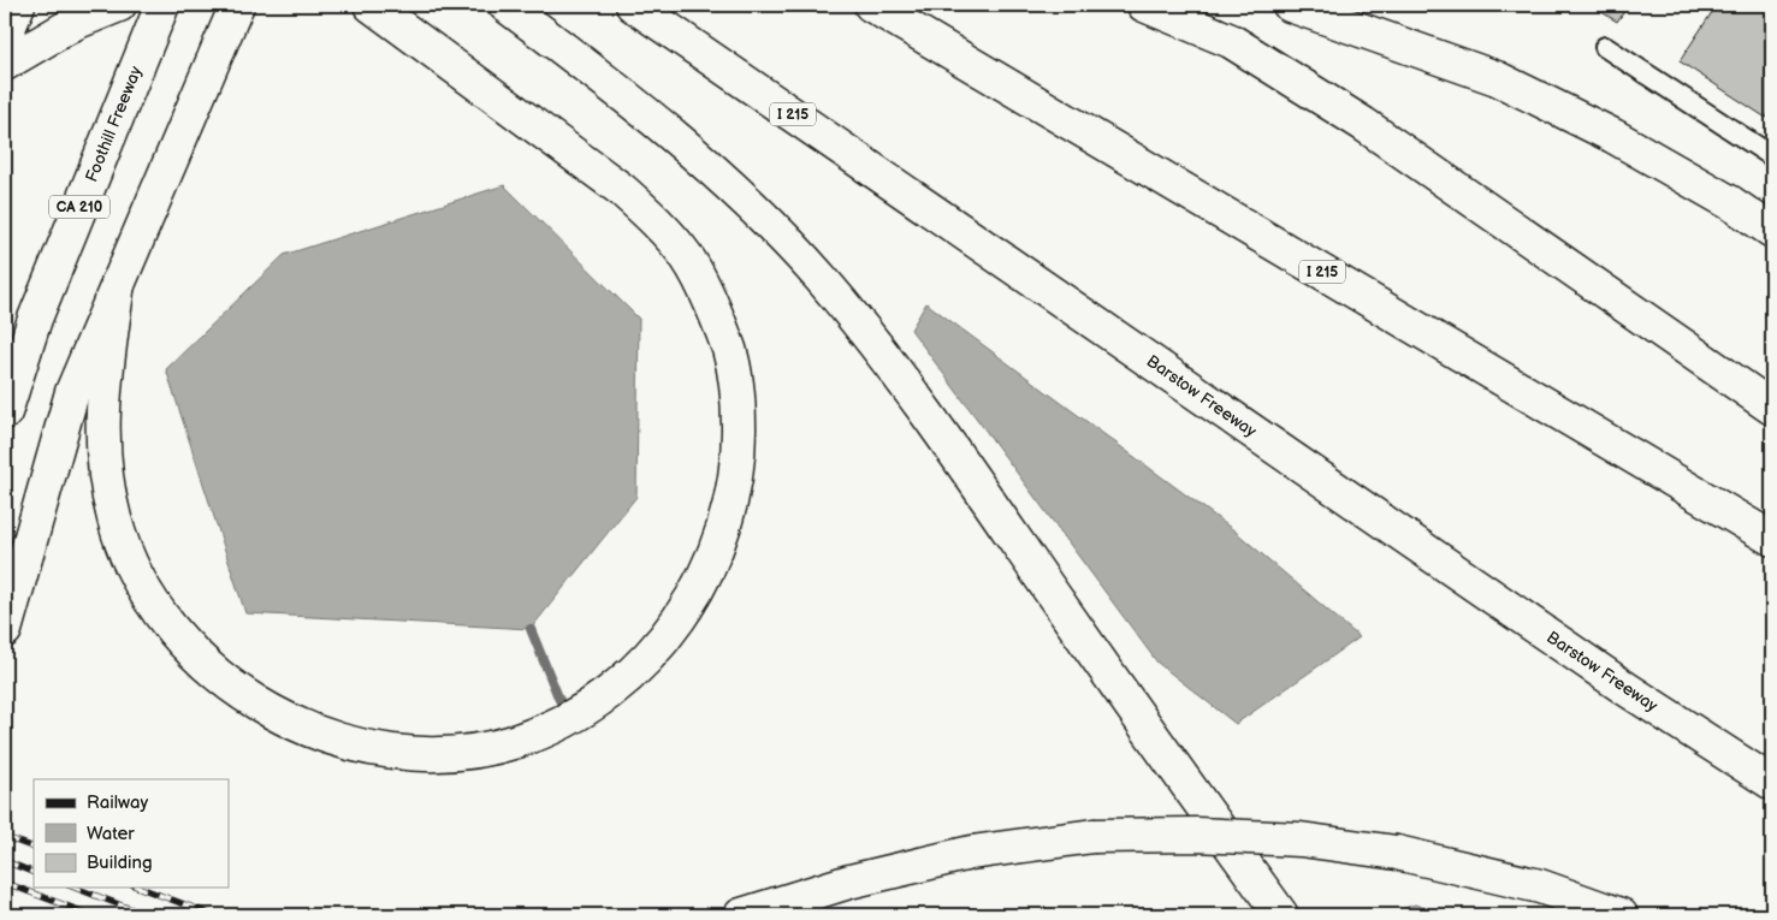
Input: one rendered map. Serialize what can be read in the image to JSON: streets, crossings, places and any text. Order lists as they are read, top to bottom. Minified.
{"streets":{"highway":["I 215","Foothill Freeway","CA 210","Barstow Freeway"]},"legend":["Railway","Water","Building"]}
